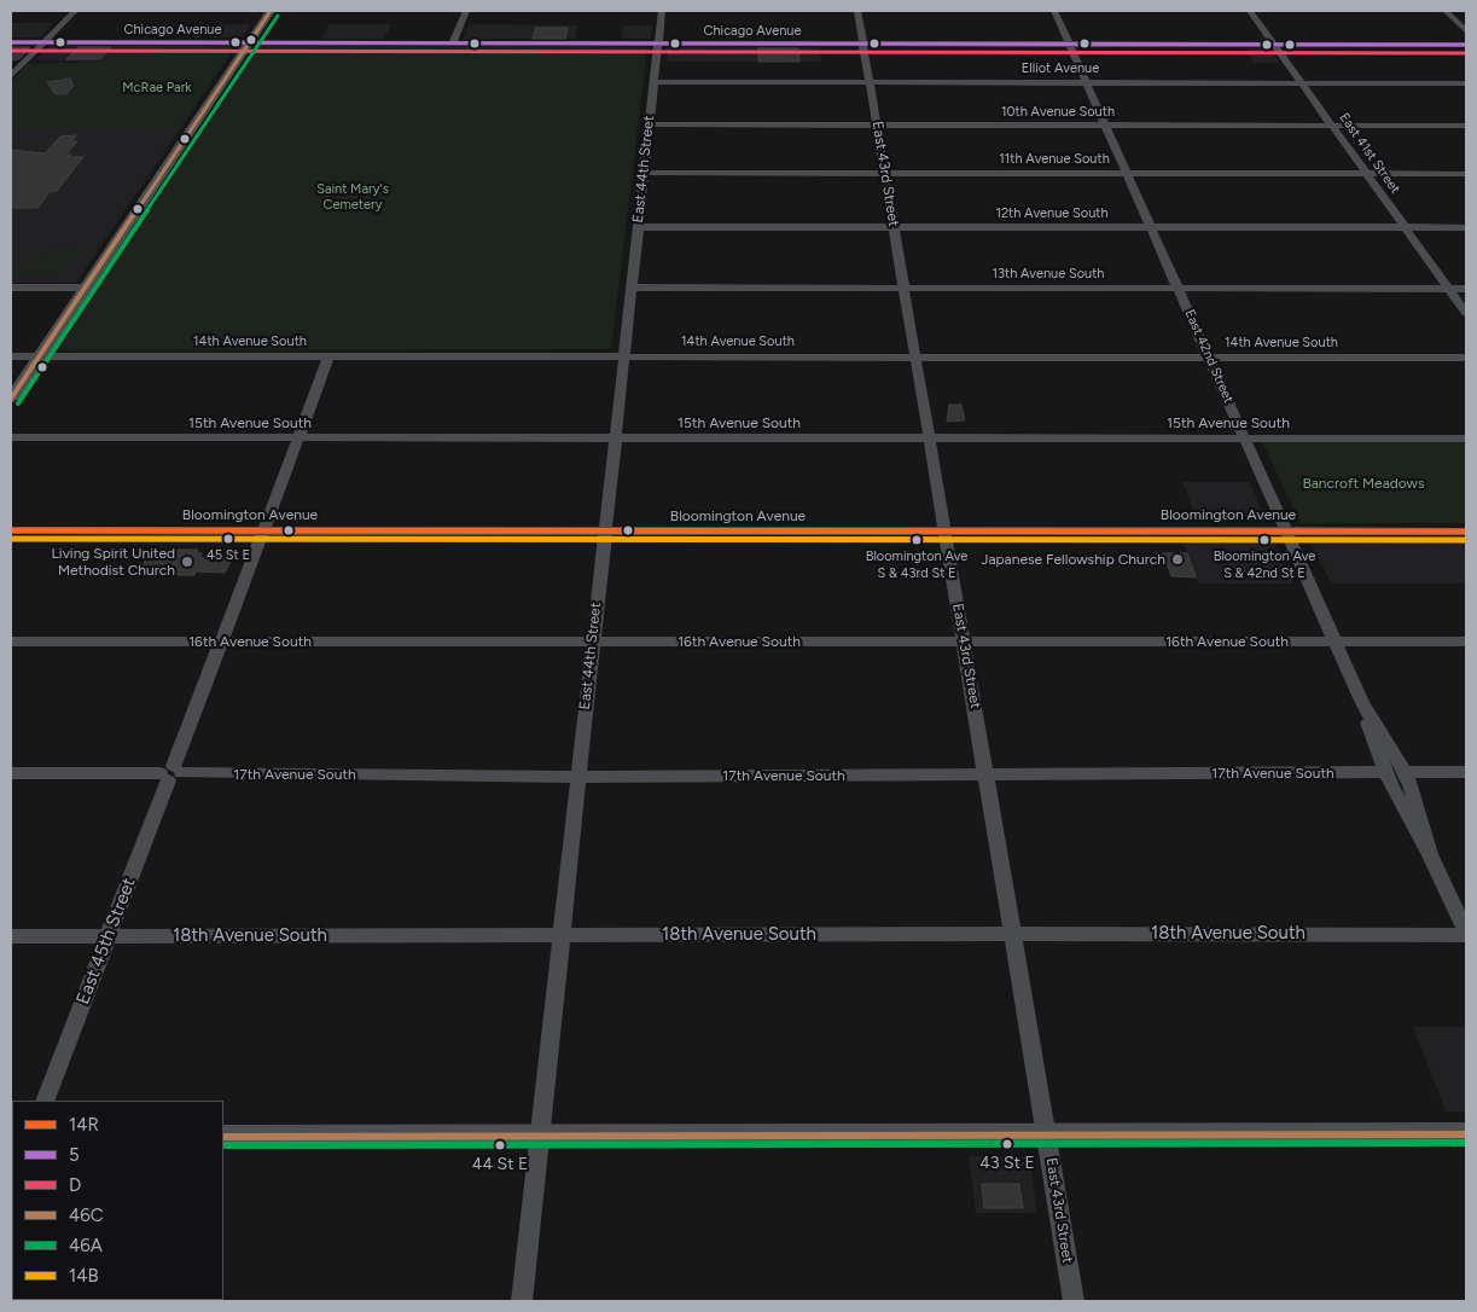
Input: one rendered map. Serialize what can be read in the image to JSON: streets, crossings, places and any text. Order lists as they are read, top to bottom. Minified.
{"streets":{"street":["Chicago Avenue","Elliot Avenue","10th Avenue South","East 41st Street","11th Avenue South","East 44th Street","East 43rd Street","12th Avenue South","13th Avenue South","14th Avenue South","East 42nd Street","15th Avenue South","Bloomington Avenue","16th Avenue South","17th Avenue South","18th Avenue South","East 45th Street"]},"crossings":[["Chicago Avenue","East 41st Street"],["Chicago Avenue","East 44th Street"],["Chicago Avenue","East 43rd Street"],["Chicago Avenue","East 42nd Street"],["Elliot Avenue","East 41st Street"],["Elliot Avenue","East 44th Street"],["Elliot Avenue","East 43rd Street"],["Elliot Avenue","East 42nd Street"],["10th Avenue South","East 41st Street"],["10th Avenue South","East 44th Street"],["10th Avenue South","East 43rd Street"],["10th Avenue South","East 42nd Street"],["East 41st Street","11th Avenue South"],["East 41st Street","12th Avenue South"],["East 41st Street","13th Avenue South"],["11th Avenue South","East 44th Street"],["11th Avenue South","East 43rd Street"],["11th Avenue South","East 42nd Street"],["East 44th Street","12th Avenue South"],["East 44th Street","13th Avenue South"],["East 44th Street","14th Avenue South"],["East 44th Street","15th Avenue South"],["East 44th Street","Bloomington Avenue"],["East 44th Street","16th Avenue South"],["East 44th Street","17th Avenue South"],["East 44th Street","18th Avenue South"],["East 43rd Street","12th Avenue South"],["East 43rd Street","13th Avenue South"],["East 43rd Street","14th Avenue South"],["East 43rd Street","15th Avenue South"],["East 43rd Street","Bloomington Avenue"],["East 43rd Street","16th Avenue South"],["East 43rd Street","17th Avenue South"],["East 43rd Street","18th Avenue South"],["12th Avenue South","East 42nd Street"],["13th Avenue South","East 42nd Street"],["14th Avenue South","East 42nd Street"],["14th Avenue South","East 45th Street"],["East 42nd Street","15th Avenue South"],["East 42nd Street","Bloomington Avenue"],["East 42nd Street","16th Avenue South"],["East 42nd Street","17th Avenue South"],["15th Avenue South","East 45th Street"],["Bloomington Avenue","East 45th Street"],["16th Avenue South","East 45th Street"],["17th Avenue South","East 45th Street"],["18th Avenue South","East 45th Street"]],"parks":["McRae Park","Saint Mary's Cemetery","Bancroft Meadows"],"places":["45 St E","Bloomington Ave S & 43rd St E","Bloomington Ave S & 42nd St E","Japanese Fellowship Church","Living Spirit United Methodist Church","43 St E","44 St E"],"lines":["transit line 46C","transit line 46A","transit line 5","transit line D","transit line 14R","transit line 14B"],"legend":["14R","5","D","46C","46A","14B"]}
